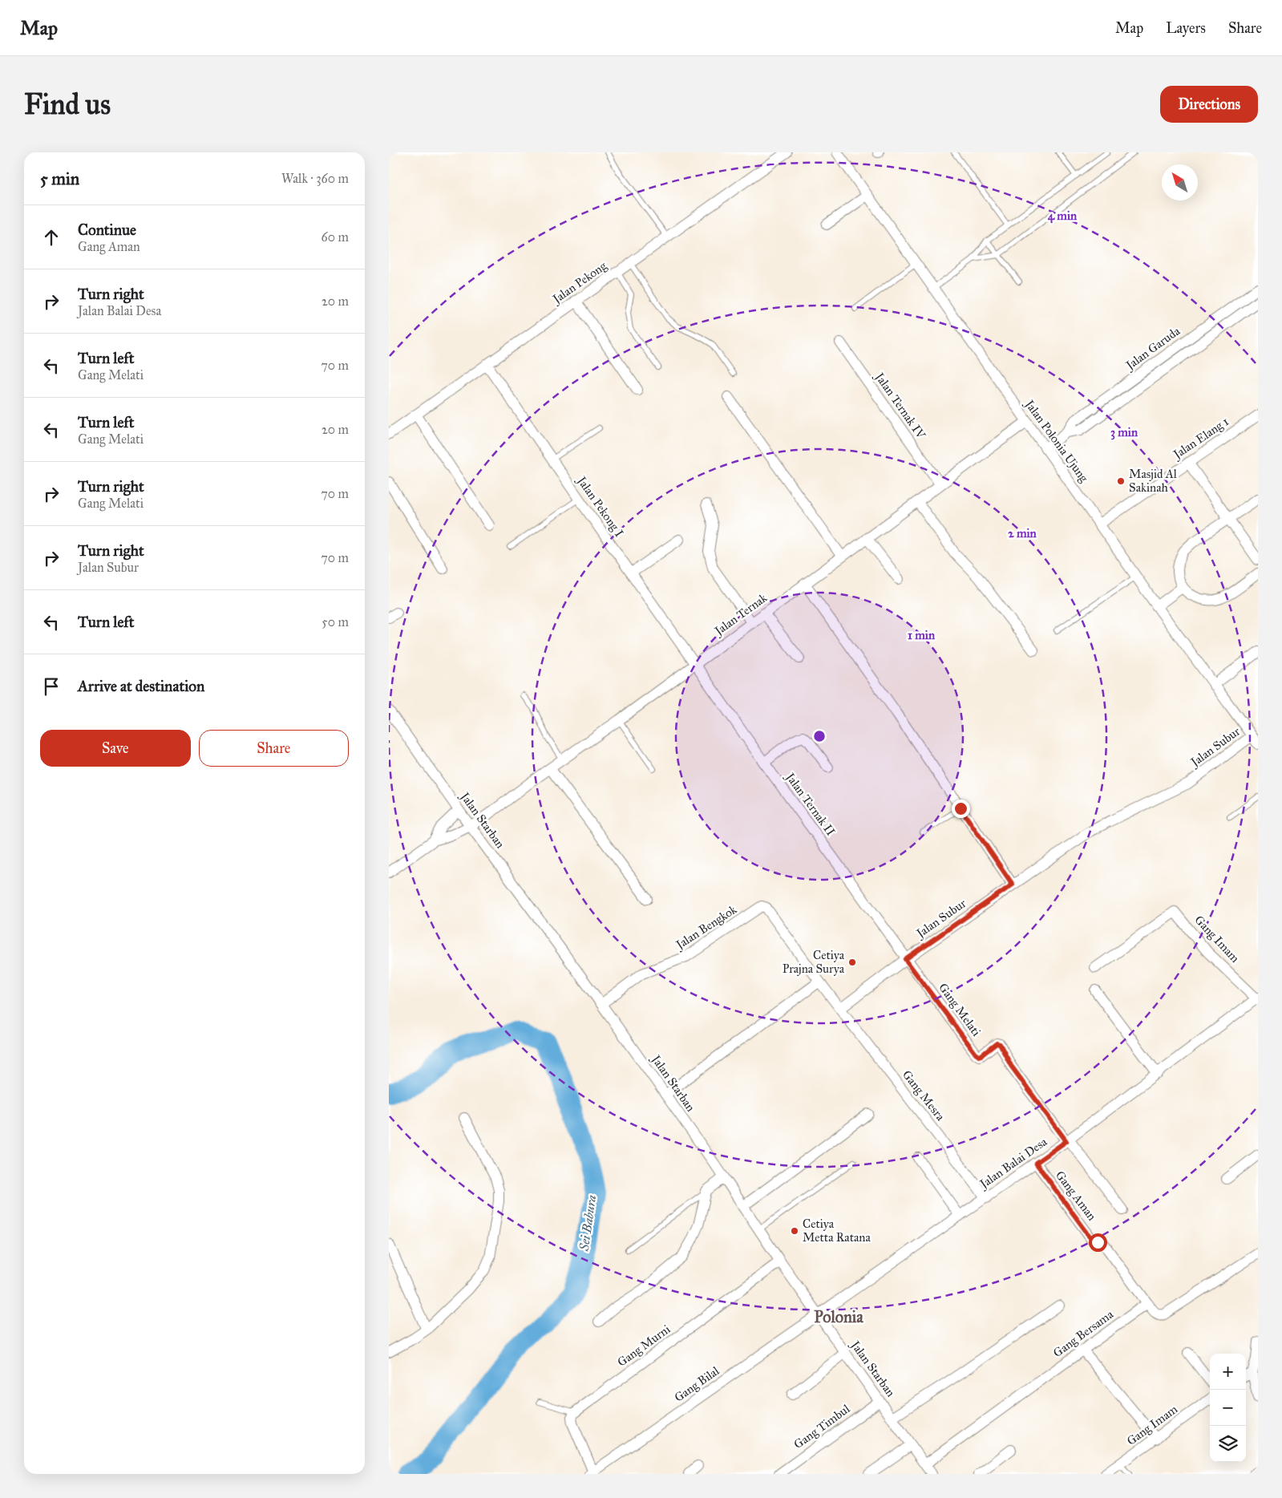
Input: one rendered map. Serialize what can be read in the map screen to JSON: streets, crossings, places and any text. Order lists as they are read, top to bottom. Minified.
{"streets":{"street":["Jalan Pekong","Jalan Garuda","Jalan Ternak IV","Jalan Elang 1","Jalan Polonia Ujung","Jalan Pekong I","Jalan Ternak","Jalan Subur","Jalan Ternak II","Jalan Starban","Jalan Bengkok","Gang Imam","Gang Melati","Gang Mesra","Jalan Balai Desa","Gang Aman","Gang Bersama","Gang Murni","Gang Bilal","Gang Timbul"]},"crossings":[["Jalan Pekong","Jalan Pekong I"],["Jalan Garuda","Jalan Polonia Ujung"],["Jalan Ternak IV","Jalan Ternak"],["Jalan Elang 1","Jalan Polonia Ujung"],["Jalan Polonia Ujung","Jalan Ternak"],["Jalan Polonia Ujung","Jalan Subur"],["Jalan Pekong I","Jalan Ternak"],["Jalan Pekong I","Jalan Ternak II"],["Jalan Ternak","Jalan Ternak II"],["Jalan Ternak","Jalan Starban"],["Jalan Subur","Jalan Ternak II"],["Jalan Subur","Gang Melati"],["Jalan Subur","Gang Mesra"],["Jalan Ternak II","Gang Melati"],["Jalan Starban","Jalan Bengkok"],["Jalan Starban","Jalan Balai Desa"],["Jalan Starban","Gang Bersama"],["Jalan Starban","Gang Murni"],["Jalan Starban","Gang Bilal"],["Jalan Starban","Gang Timbul"],["Gang Imam","Jalan Balai Desa"],["Gang Melati","Jalan Balai Desa"],["Gang Mesra","Jalan Balai Desa"],["Jalan Balai Desa","Gang Aman"],["Jalan Balai Desa","Gang Bilal"],["Gang Aman","Gang Bersama"]],"districts":["Polonia"],"water":["Sei Babura"],"places":["Masjid Al Sakinah","Cetiya Prajna Surya","Cetiya Metta Ratana"],"north":"top left","page":{"header":"Map","nav":["Map","Layers","Share"],"buttons":["Directions",["Save","Share"]],"title":"Find us","heading":["5 min","Walk · 360 m"],"list":[["Continue","Gang Aman","60 m"],["Turn right","Jalan Balai Desa","20 m"],["Turn left","Gang Melati","70 m"],["Turn left","Gang Melati","20 m"],["Turn right","Gang Melati","70 m"],["Turn right","Jalan Subur","70 m"],["Turn left","50 m"],"Arrive at destination"],"map_buttons":["+","−"]},"rings":["4 min","3 min","2 min","1 min"]}
